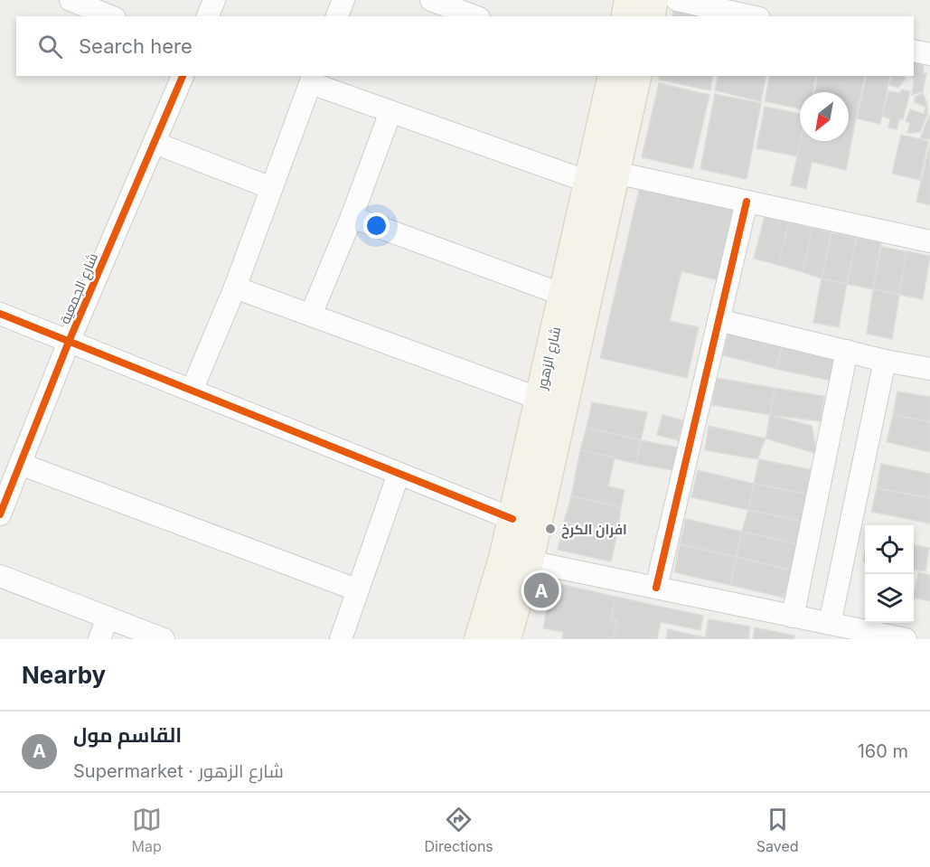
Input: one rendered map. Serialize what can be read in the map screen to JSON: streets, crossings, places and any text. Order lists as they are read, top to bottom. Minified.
{"streets":{"main road":["شارع الزهور"],"street":["شارع الجمعية"]},"places":["افران الكرخ"],"north":"bottom left","page":{"search":"Search here","pins":"A","heading":"Nearby","list":[{"mark":"A","name":"القاسم مول","note":"Supermarket · شارع الزهور","value":"160 m"}],"nav":["Map","Directions","Saved"]}}
